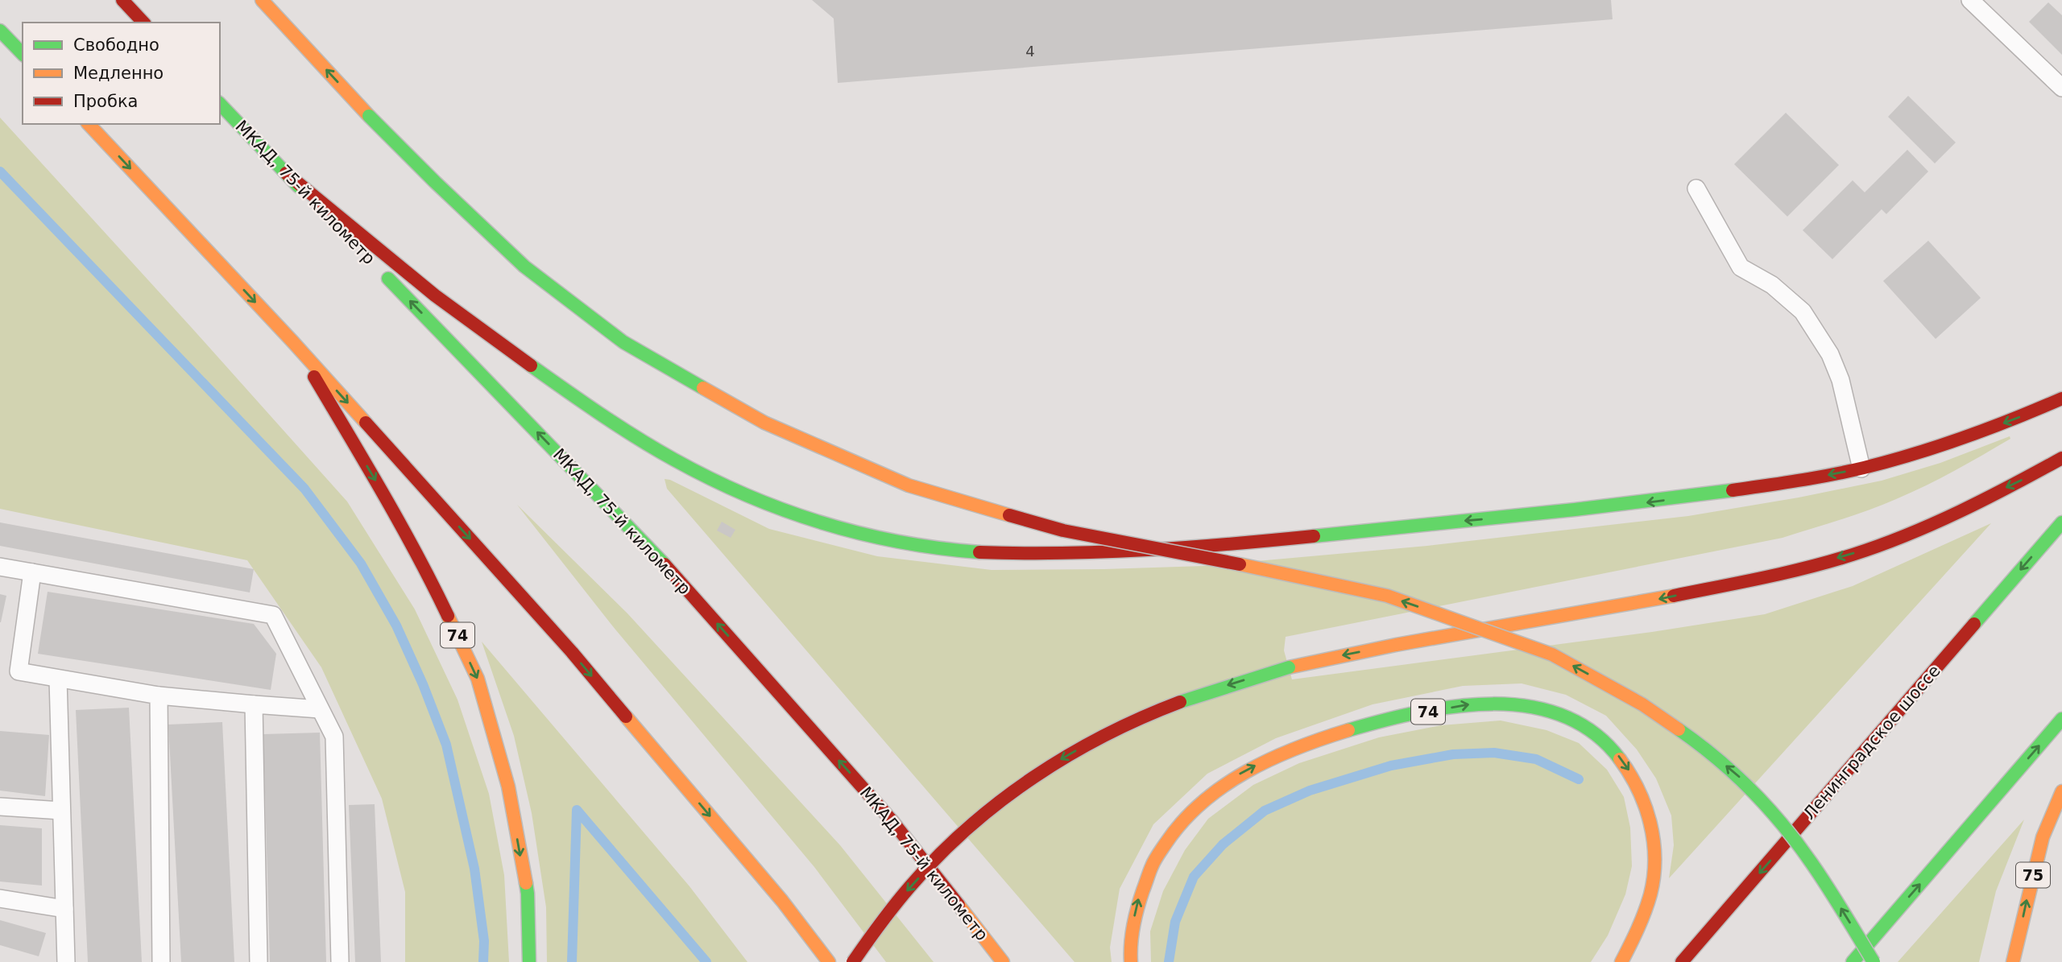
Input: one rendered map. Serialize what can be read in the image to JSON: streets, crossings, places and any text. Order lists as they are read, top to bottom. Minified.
{"streets":{"main road":["МКАД, 75-й километр","74","Ленинградское шоссе","75"]},"one_way":["МКАД, 75-й километр","Ленинградское шоссе"],"house_numbers":["4"],"legend":["Свободно","Медленно","Пробка"]}
